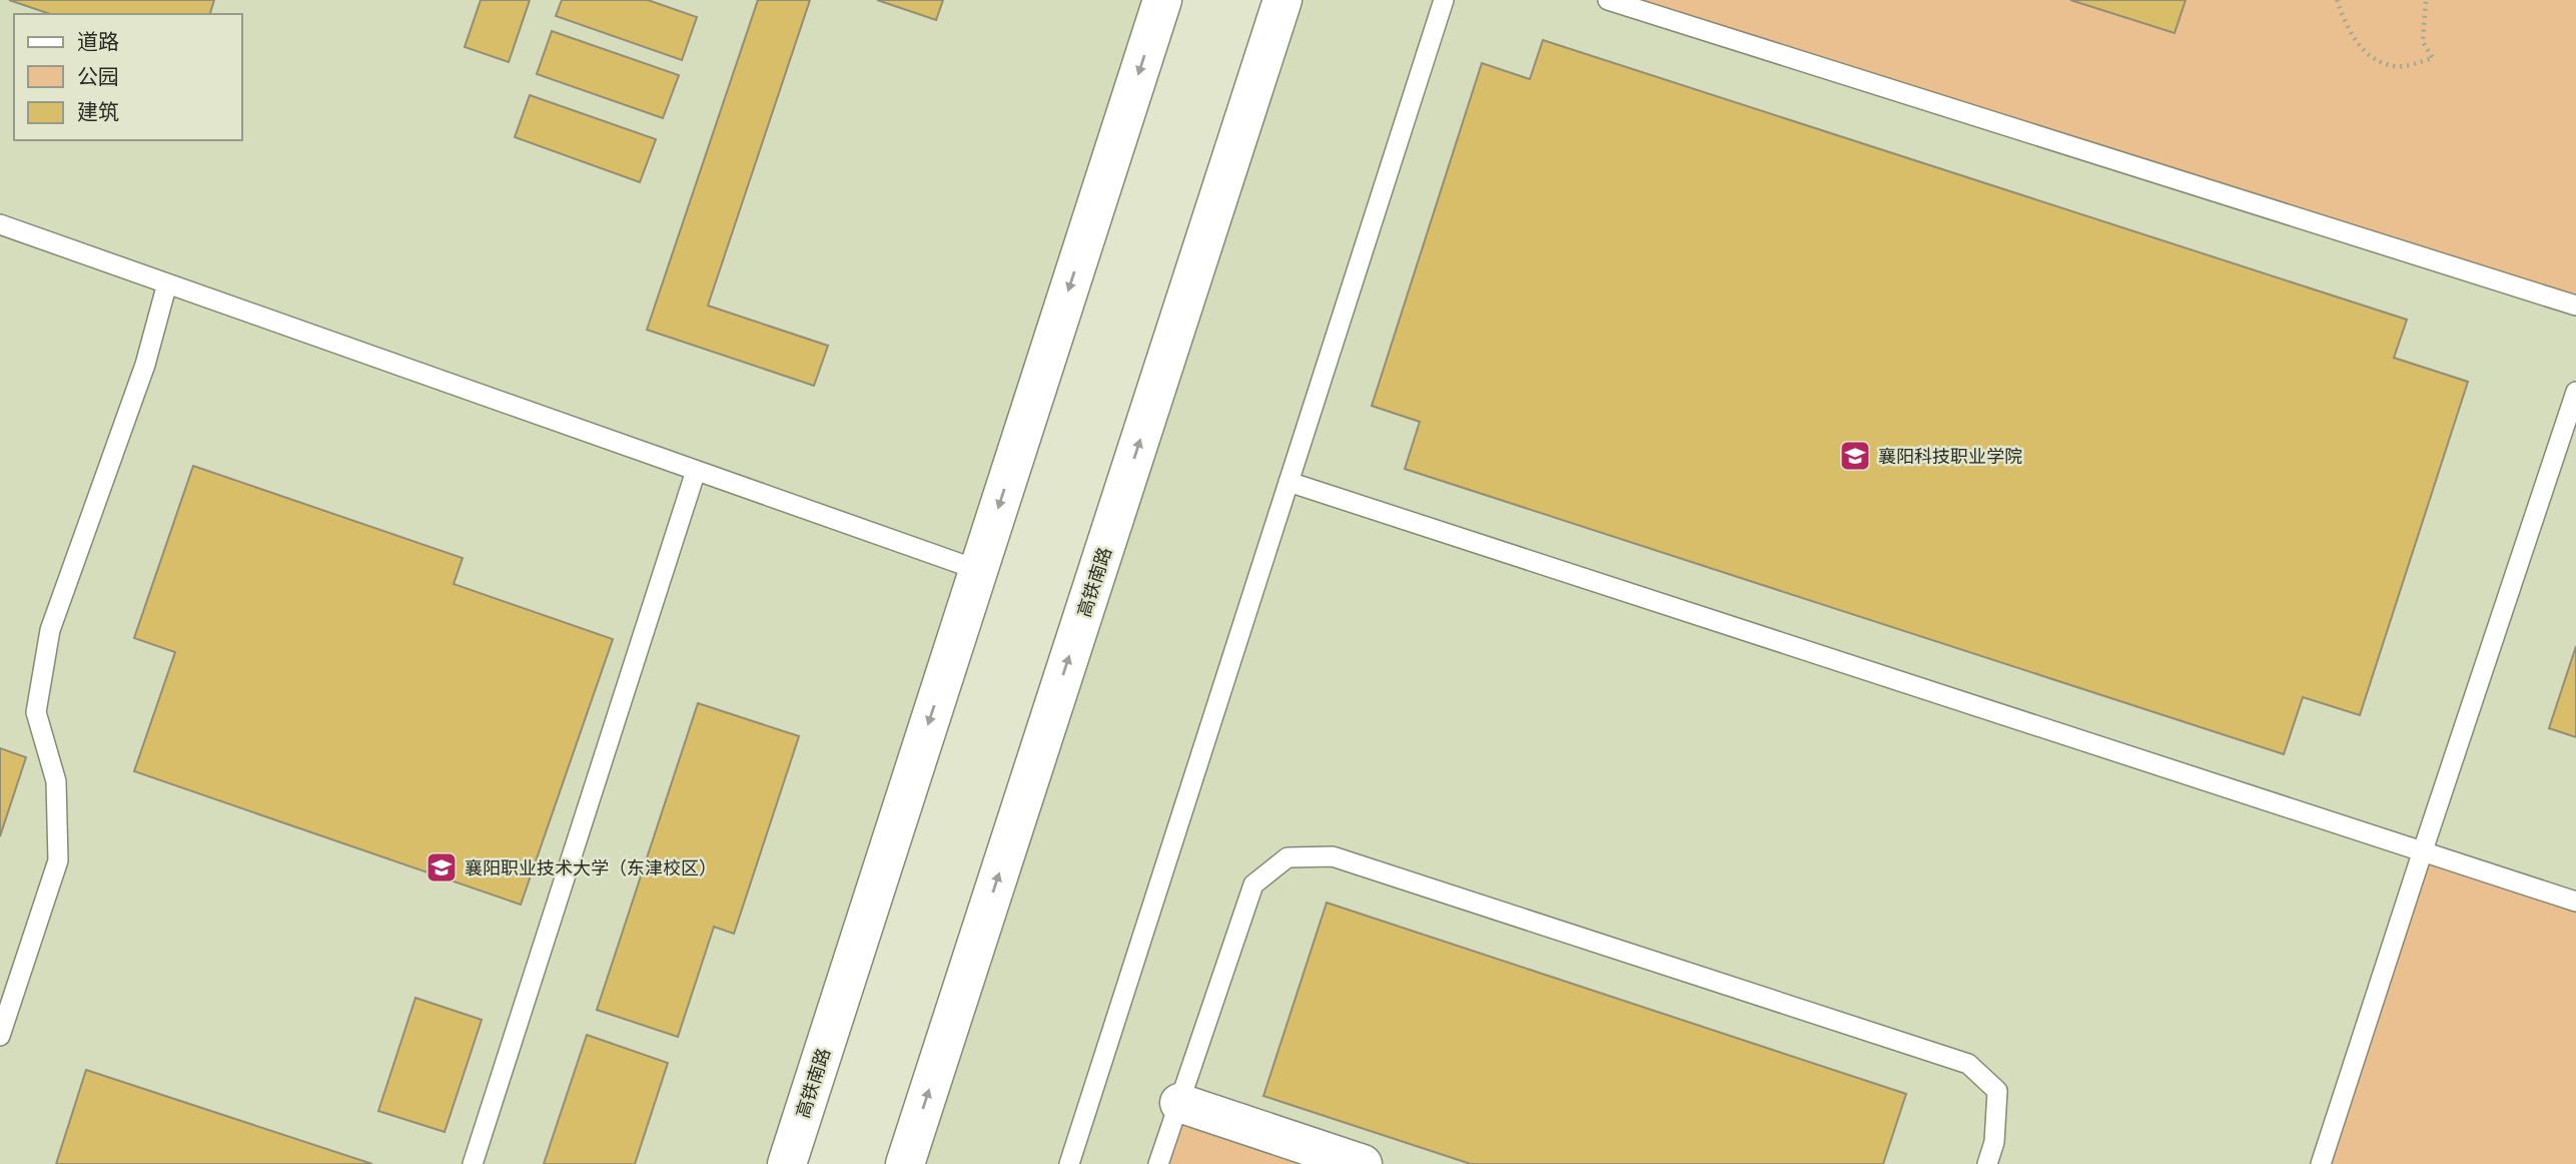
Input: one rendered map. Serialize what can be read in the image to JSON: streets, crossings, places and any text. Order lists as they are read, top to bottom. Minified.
{"streets":{"main road":["高铁南路"]},"places":{"school or university":["襄阳科技职业学院","襄阳职业技术大学（东津校区）"]},"legend":["道路","公园","建筑"]}
